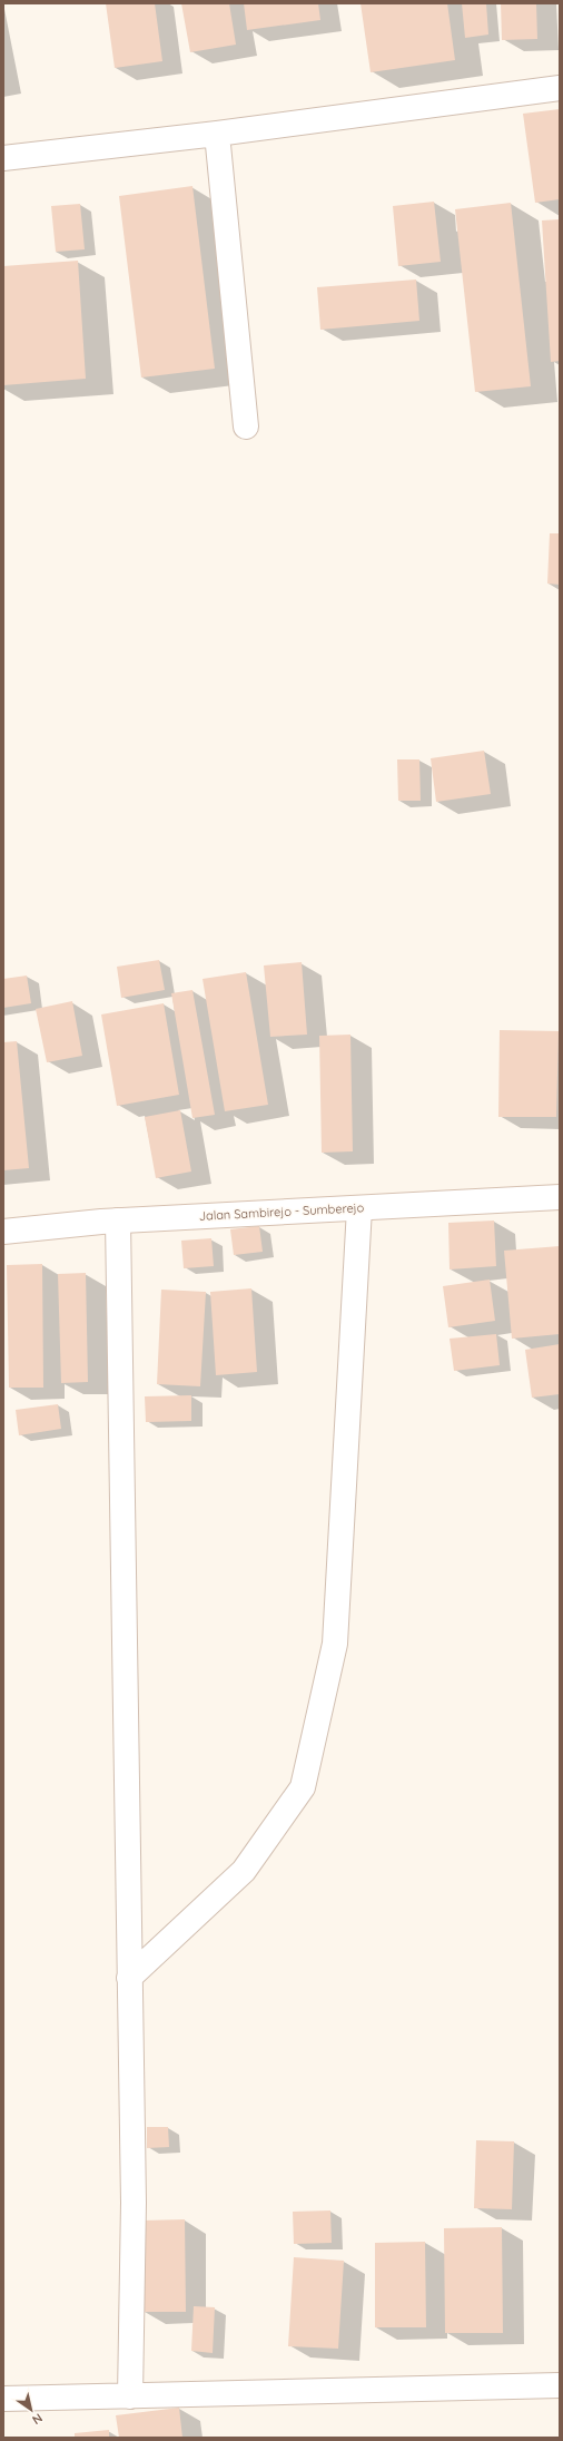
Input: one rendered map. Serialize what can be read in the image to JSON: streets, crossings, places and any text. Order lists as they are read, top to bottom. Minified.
{"streets":{"street":["Jalan Sambirejo - Sumberejo"]},"north":"bottom right"}
